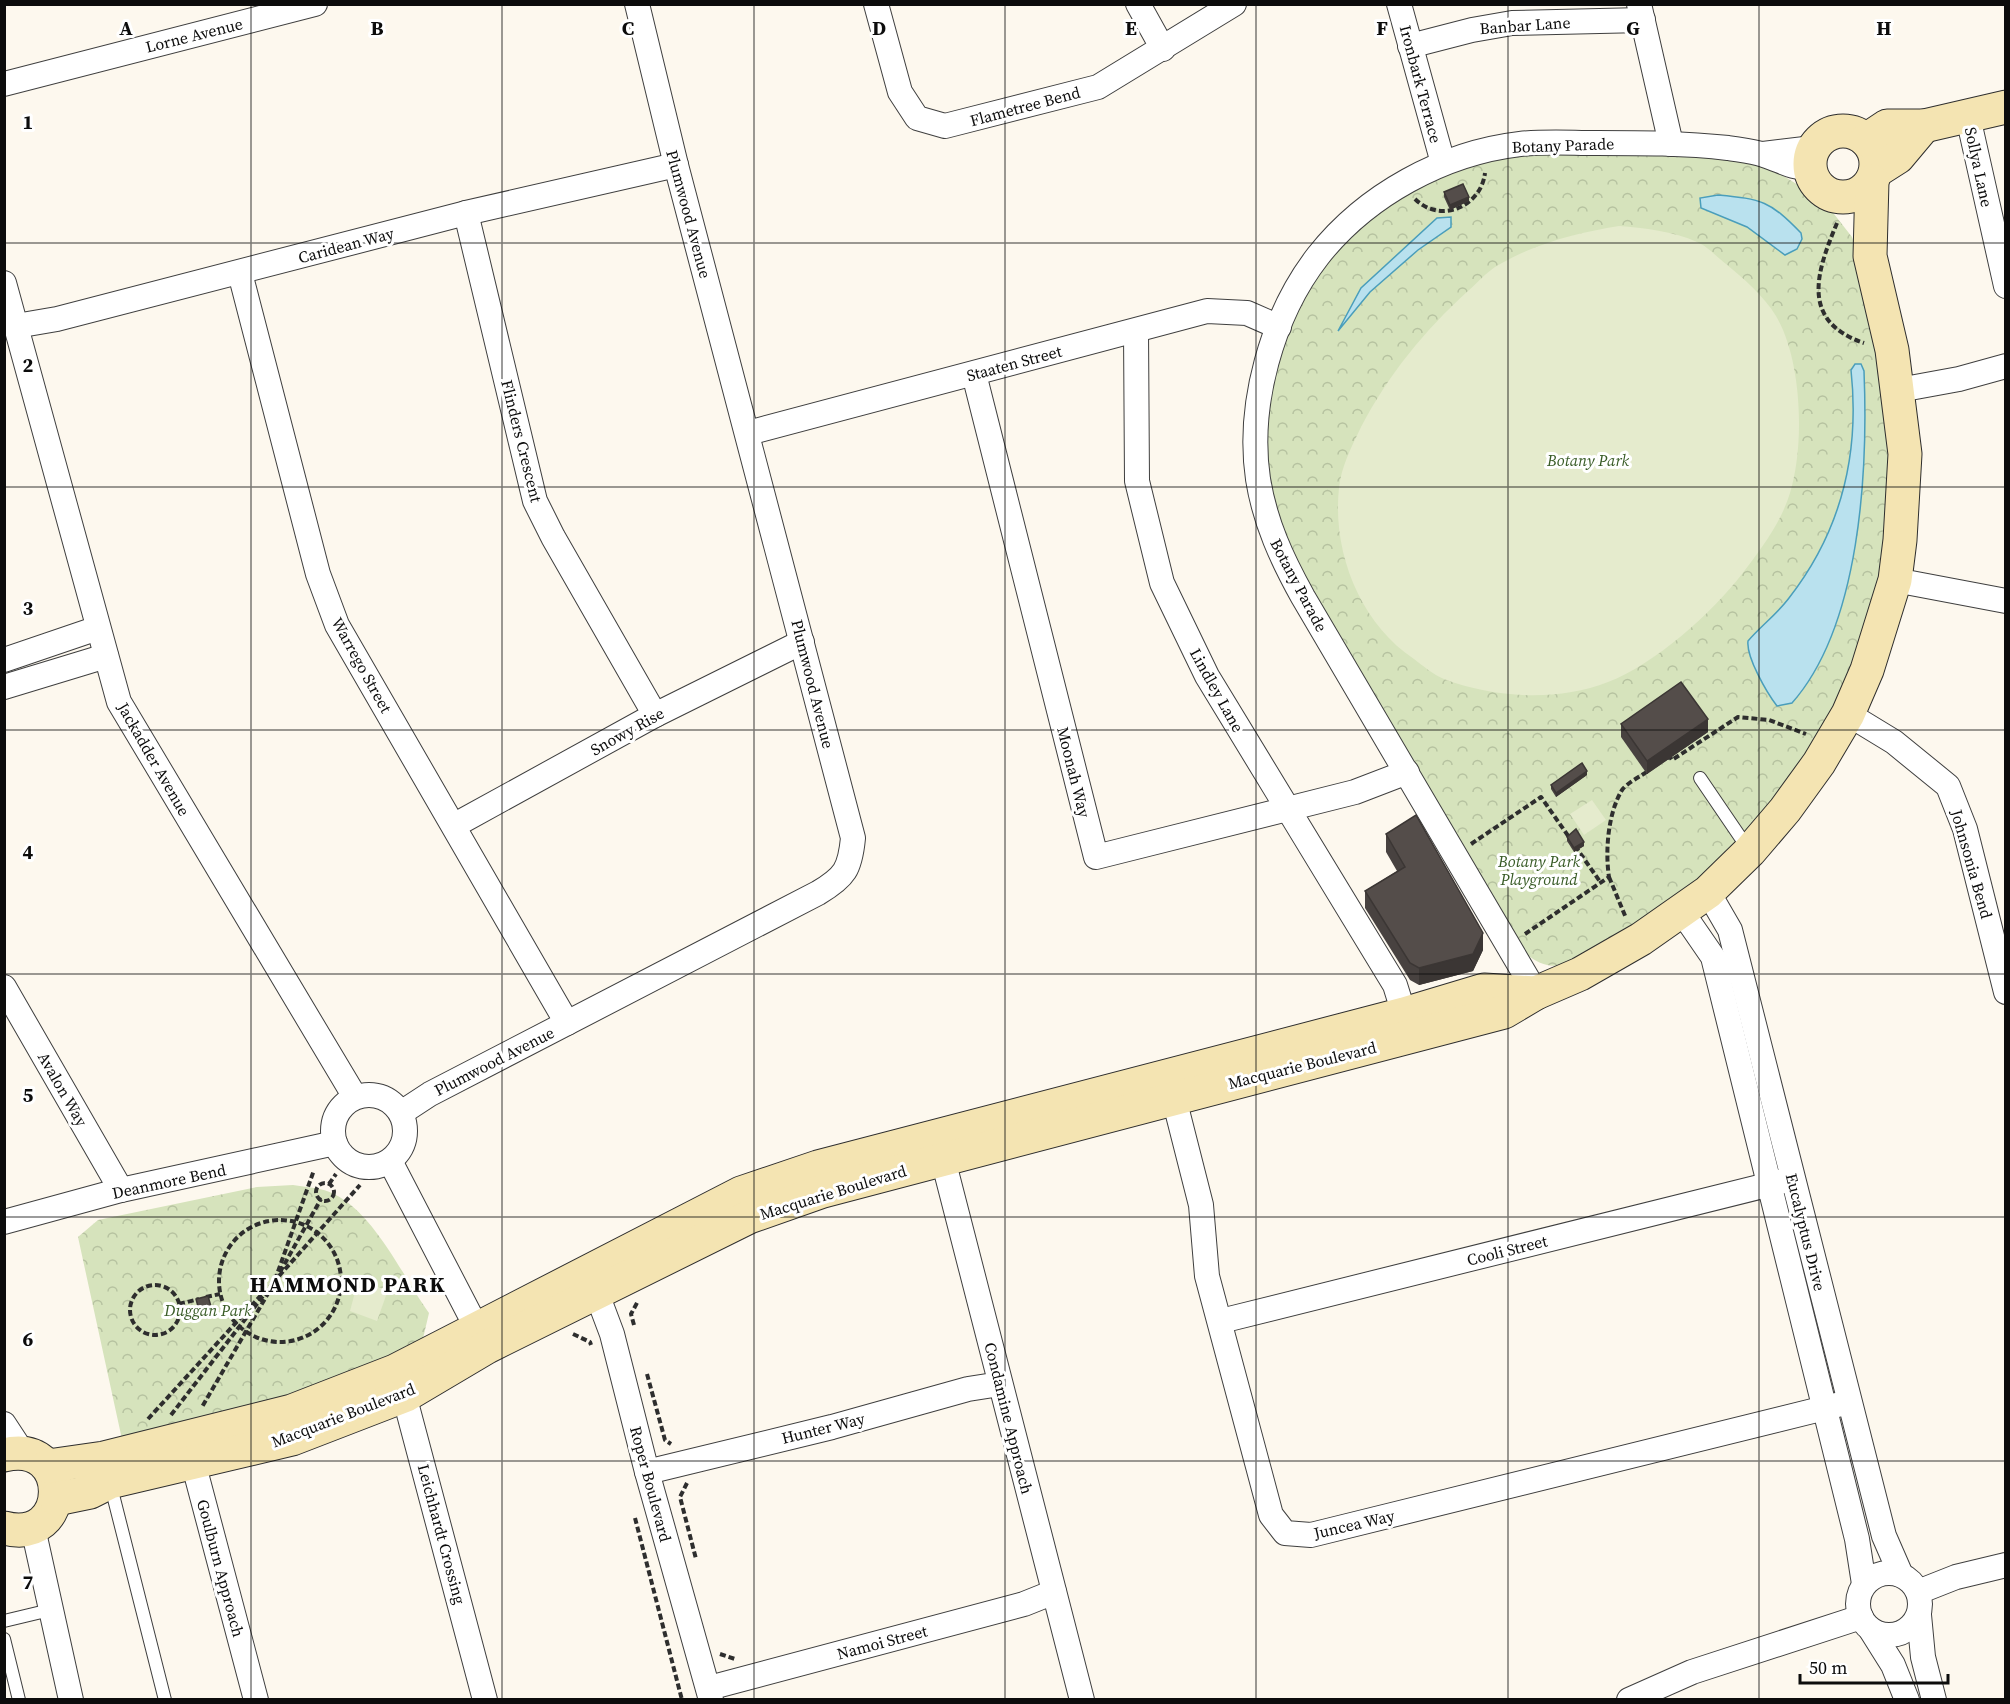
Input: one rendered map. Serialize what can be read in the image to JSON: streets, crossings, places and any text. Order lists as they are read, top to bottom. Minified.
{"streets":{"street":["Banbar Lane","Lorne Avenue","Ironbark Terrace","Flametree Bend","Botany Parade","Sollya Lane","Plumwood Avenue","Caridean Way","Staaten Street","Flinders Crescent","Warrego Street","Lindley Lane","Snowy Rise","Jackadder Avenue","Moonah Way","Johnsonia Bend","Macquarie Boulevard","Avalon Way","Deanmore Bend","Eucalyptus Drive","Cooli Street","Condamine Approach","Hunter Way","Roper Boulevard","Juncea Way","Leichhardt Crossing","Goulburn Approach","Namoi Street"]},"crossings":[["Banbar Lane","Ironbark Terrace"],["Ironbark Terrace","Botany Parade"],["Botany Parade","Staaten Street"],["Botany Parade","Moonah Way"],["Botany Parade","Macquarie Boulevard"],["Plumwood Avenue","Caridean Way"],["Plumwood Avenue","Staaten Street"],["Plumwood Avenue","Warrego Street"],["Plumwood Avenue","Snowy Rise"],["Plumwood Avenue","Jackadder Avenue"],["Plumwood Avenue","Deanmore Bend"],["Caridean Way","Flinders Crescent"],["Caridean Way","Warrego Street"],["Caridean Way","Jackadder Avenue"],["Staaten Street","Lindley Lane"],["Staaten Street","Moonah Way"],["Flinders Crescent","Snowy Rise"],["Warrego Street","Snowy Rise"],["Lindley Lane","Moonah Way"],["Lindley Lane","Macquarie Boulevard"],["Jackadder Avenue","Deanmore Bend"],["Johnsonia Bend","Macquarie Boulevard"],["Macquarie Boulevard","Eucalyptus Drive"],["Macquarie Boulevard","Condamine Approach"],["Macquarie Boulevard","Roper Boulevard"],["Macquarie Boulevard","Juncea Way"],["Macquarie Boulevard","Leichhardt Crossing"],["Macquarie Boulevard","Goulburn Approach"],["Avalon Way","Deanmore Bend"],["Eucalyptus Drive","Cooli Street"],["Eucalyptus Drive","Juncea Way"],["Cooli Street","Juncea Way"],["Condamine Approach","Hunter Way"],["Condamine Approach","Namoi Street"],["Hunter Way","Roper Boulevard"],["Roper Boulevard","Namoi Street"]],"districts":["HAMMOND PARK"],"parks":["Botany Park","Botany Park Playground","Duggan Park"],"scale_bar":"50 m","grid":{"columns":["A","B","C","D","E","F","G","H"],"rows":["1","2","3","4","5","6","7"]}}
